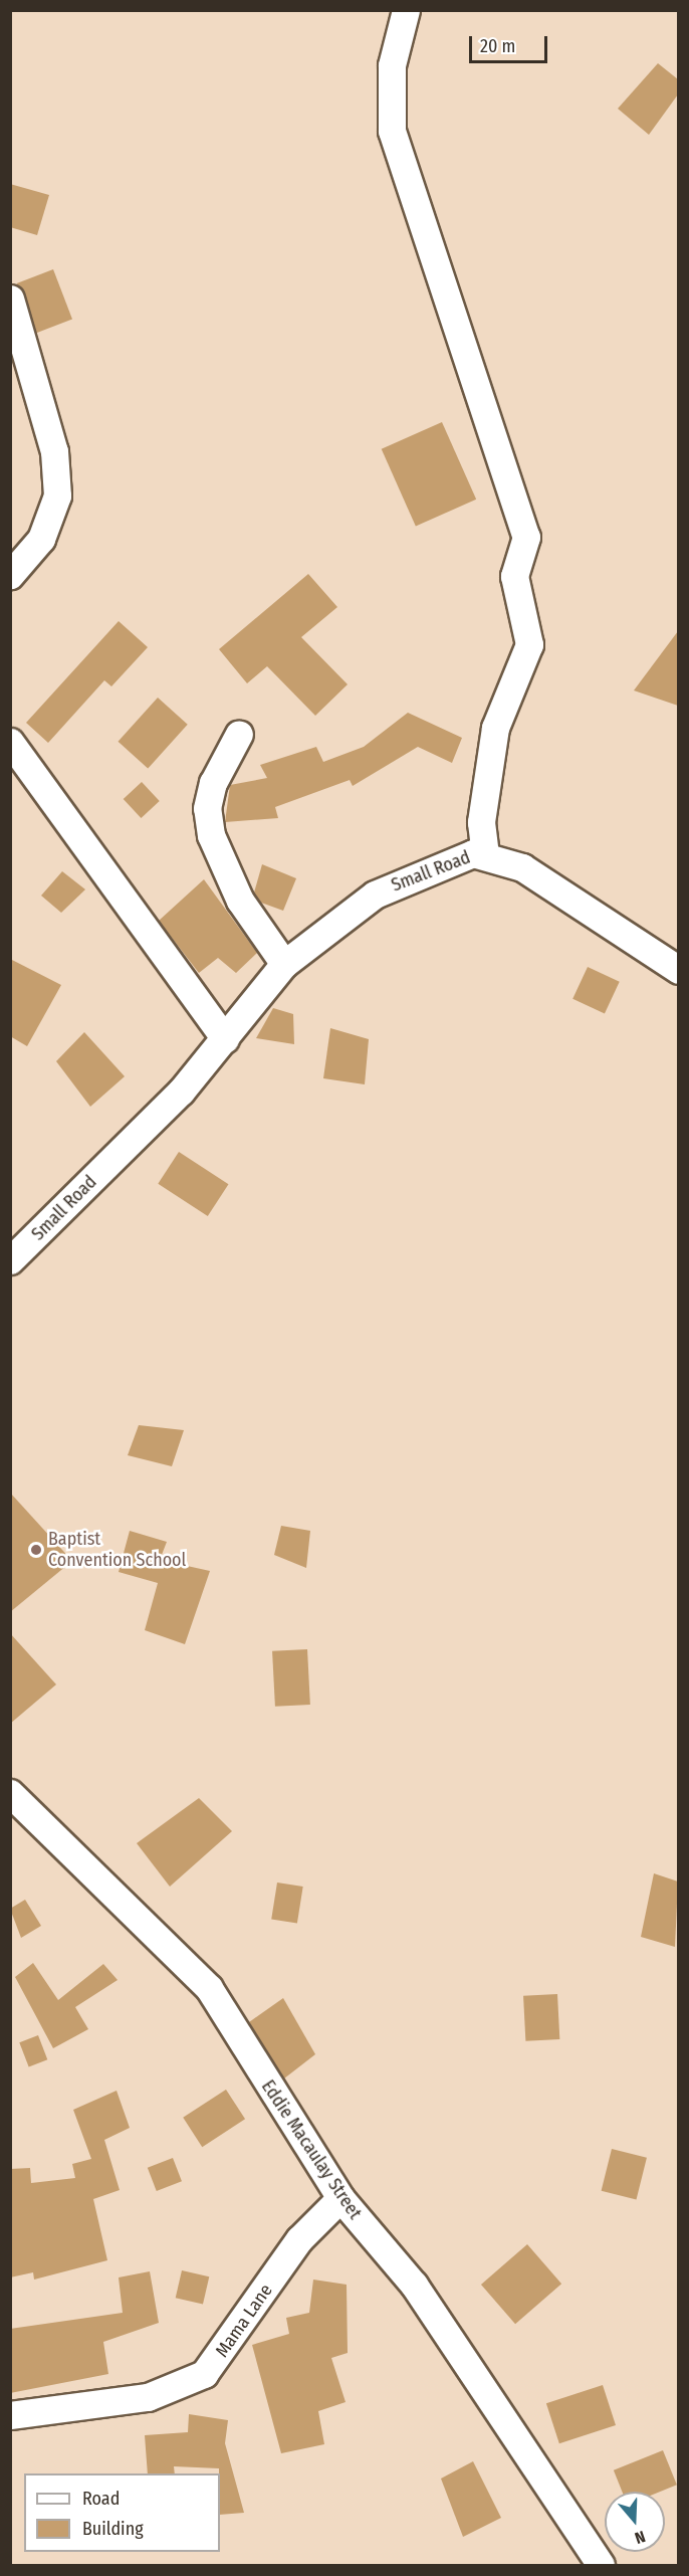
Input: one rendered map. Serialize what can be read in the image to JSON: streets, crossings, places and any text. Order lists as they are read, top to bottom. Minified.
{"streets":{"street":["Small Road","Eddie Macaulay Street","Mama Lane"]},"crossings":[["Eddie Macaulay Street","Mama Lane"]],"places":["Baptist Convention School"],"legend":["Road","Building"],"scale_bar":"20 m","north":"bottom"}
